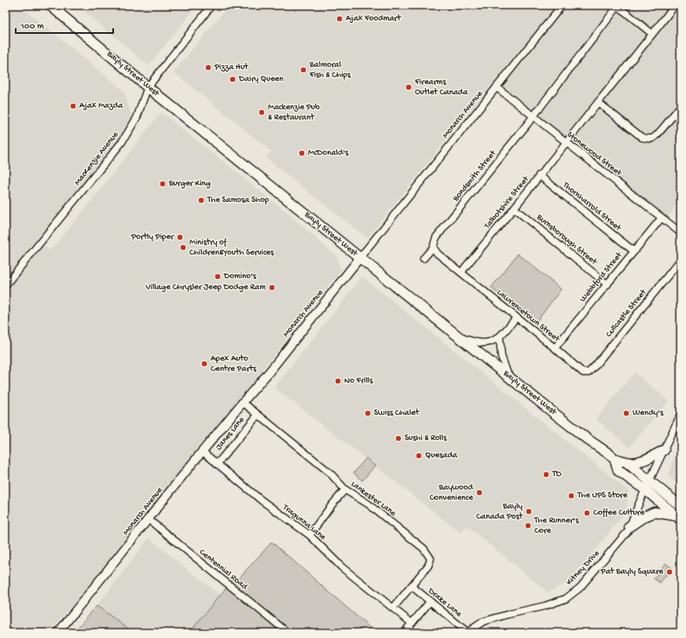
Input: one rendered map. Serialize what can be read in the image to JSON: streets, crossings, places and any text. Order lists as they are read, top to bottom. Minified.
{"streets":{"main road":["Bayly Street West"],"street":["Monarch Avenue","Stonewood Street","MacKenzie Avenue","Bondsmith Street","Talbotshire Street","Thornharrold Street","Burnsborough Street","Webbford Street","Cullcastle Street","Lawrencetown Street","Janes Lane","Lankester Lane","Tragunna Lane","Kitney Drive","Centennial Road","Drake Lane"]},"crossings":[["Bayly Street West","Monarch Avenue"],["Bayly Street West","MacKenzie Avenue"],["Bayly Street West","Kitney Drive"],["Monarch Avenue","Stonewood Street"],["Monarch Avenue","Lankester Lane"],["Monarch Avenue","Tragunna Lane"],["Monarch Avenue","Centennial Road"],["Stonewood Street","Bondsmith Street"],["Stonewood Street","Talbotshire Street"],["Stonewood Street","Webbford Street"],["Talbotshire Street","Thornharrold Street"],["Talbotshire Street","Burnsborough Street"],["Talbotshire Street","Lawrencetown Street"],["Thornharrold Street","Webbford Street"],["Burnsborough Street","Webbford Street"],["Webbford Street","Lawrencetown Street"],["Cullcastle Street","Lawrencetown Street"],["Janes Lane","Lankester Lane"],["Janes Lane","Tragunna Lane"],["Lankester Lane","Tragunna Lane"],["Lankester Lane","Drake Lane"],["Kitney Drive","Drake Lane"]],"places":["Ajax Foodmart","Pizza Hut","Balmoral Fish & Chips","Dairy Queen","Firearms Outlet Canada","Ajax Mazda","Mackenzie Pub & Restaurant","McDonald's","Burger King","The Samosa Shop","Portly Piper","Ministry of Children&Youth Services","Domino's","Village Chrysler Jeep Dodge Ram","Apex Auto Centre Parts","No Frills","Swiss Chalet","Wendy's","Sushi & Rolls","Quesada","TD","Baywood Convenience","The UPS Store","Bayly Canada Post","Coffee Culture","The Runner's Core","Pat Bayly Square"],"scale_bar":"100 m"}
